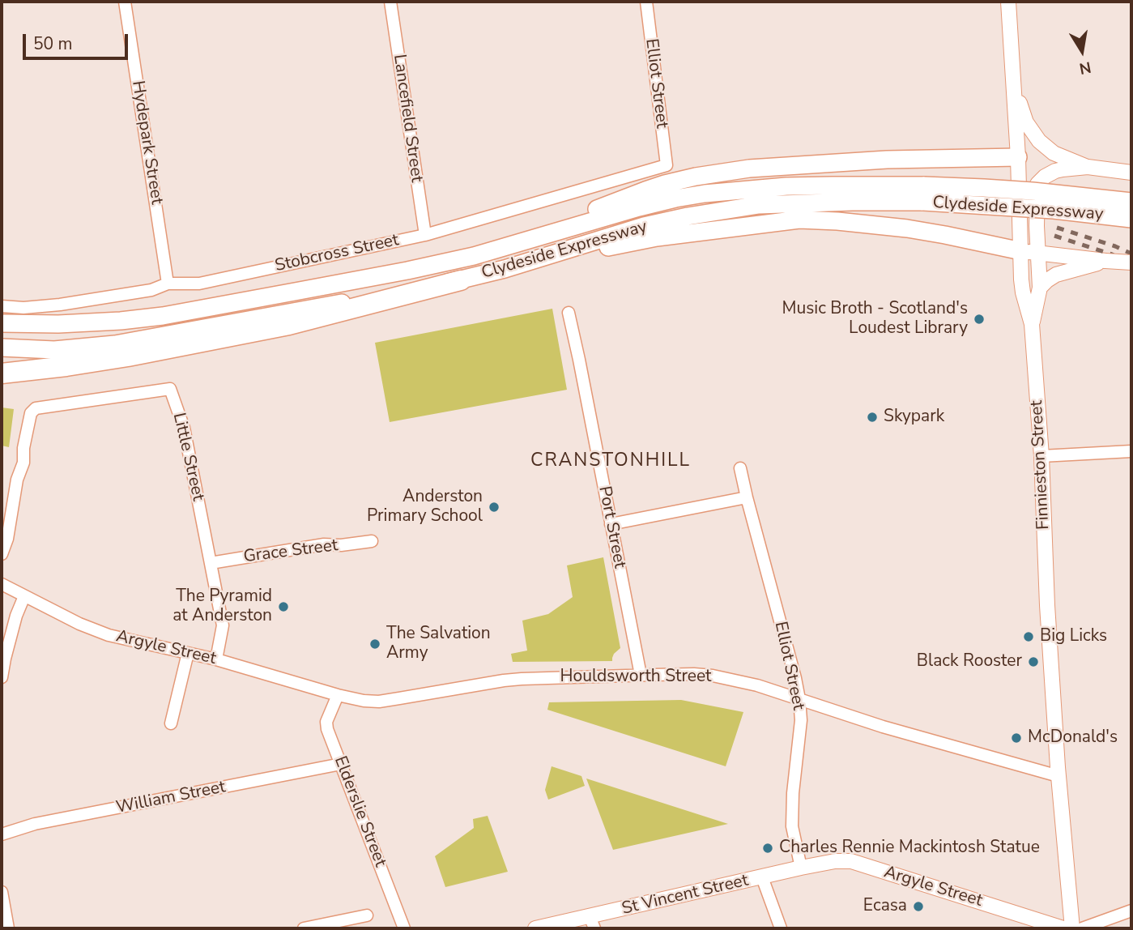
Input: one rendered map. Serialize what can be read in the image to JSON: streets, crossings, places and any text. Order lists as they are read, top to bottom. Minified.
{"streets":{"main road":["Clydeside Expressway"],"street":["Elliot Street","Lancefield Street","Hydepark Street","Stobcross Street","Little Street","Finnieston Street","Port Street","Grace Street","Argyle Street","Houldsworth Street","William Street","Elderslie Street","St Vincent Street"]},"crossings":[["Elliot Street","Stobcross Street"],["Elliot Street","Argyle Street"],["Elliot Street","Houldsworth Street"],["Elliot Street","St Vincent Street"],["Lancefield Street","Stobcross Street"],["Hydepark Street","Stobcross Street"],["Little Street","Grace Street"],["Little Street","Argyle Street"],["Finnieston Street","Houldsworth Street"],["Port Street","Houldsworth Street"],["Argyle Street","Houldsworth Street"],["Argyle Street","Elderslie Street"],["Argyle Street","St Vincent Street"],["Houldsworth Street","Elderslie Street"],["William Street","Elderslie Street"]],"districts":["CRANSTONHILL"],"places":["Music Broth - Scotland's Loudest Library","Skypark","Anderston Primary School","The Pyramid at Anderston","Big Licks","The Salvation Army","Black Rooster","McDonald's","Charles Rennie Mackintosh Statue","Ecasa"],"scale_bar":"50 m","north":"bottom"}
